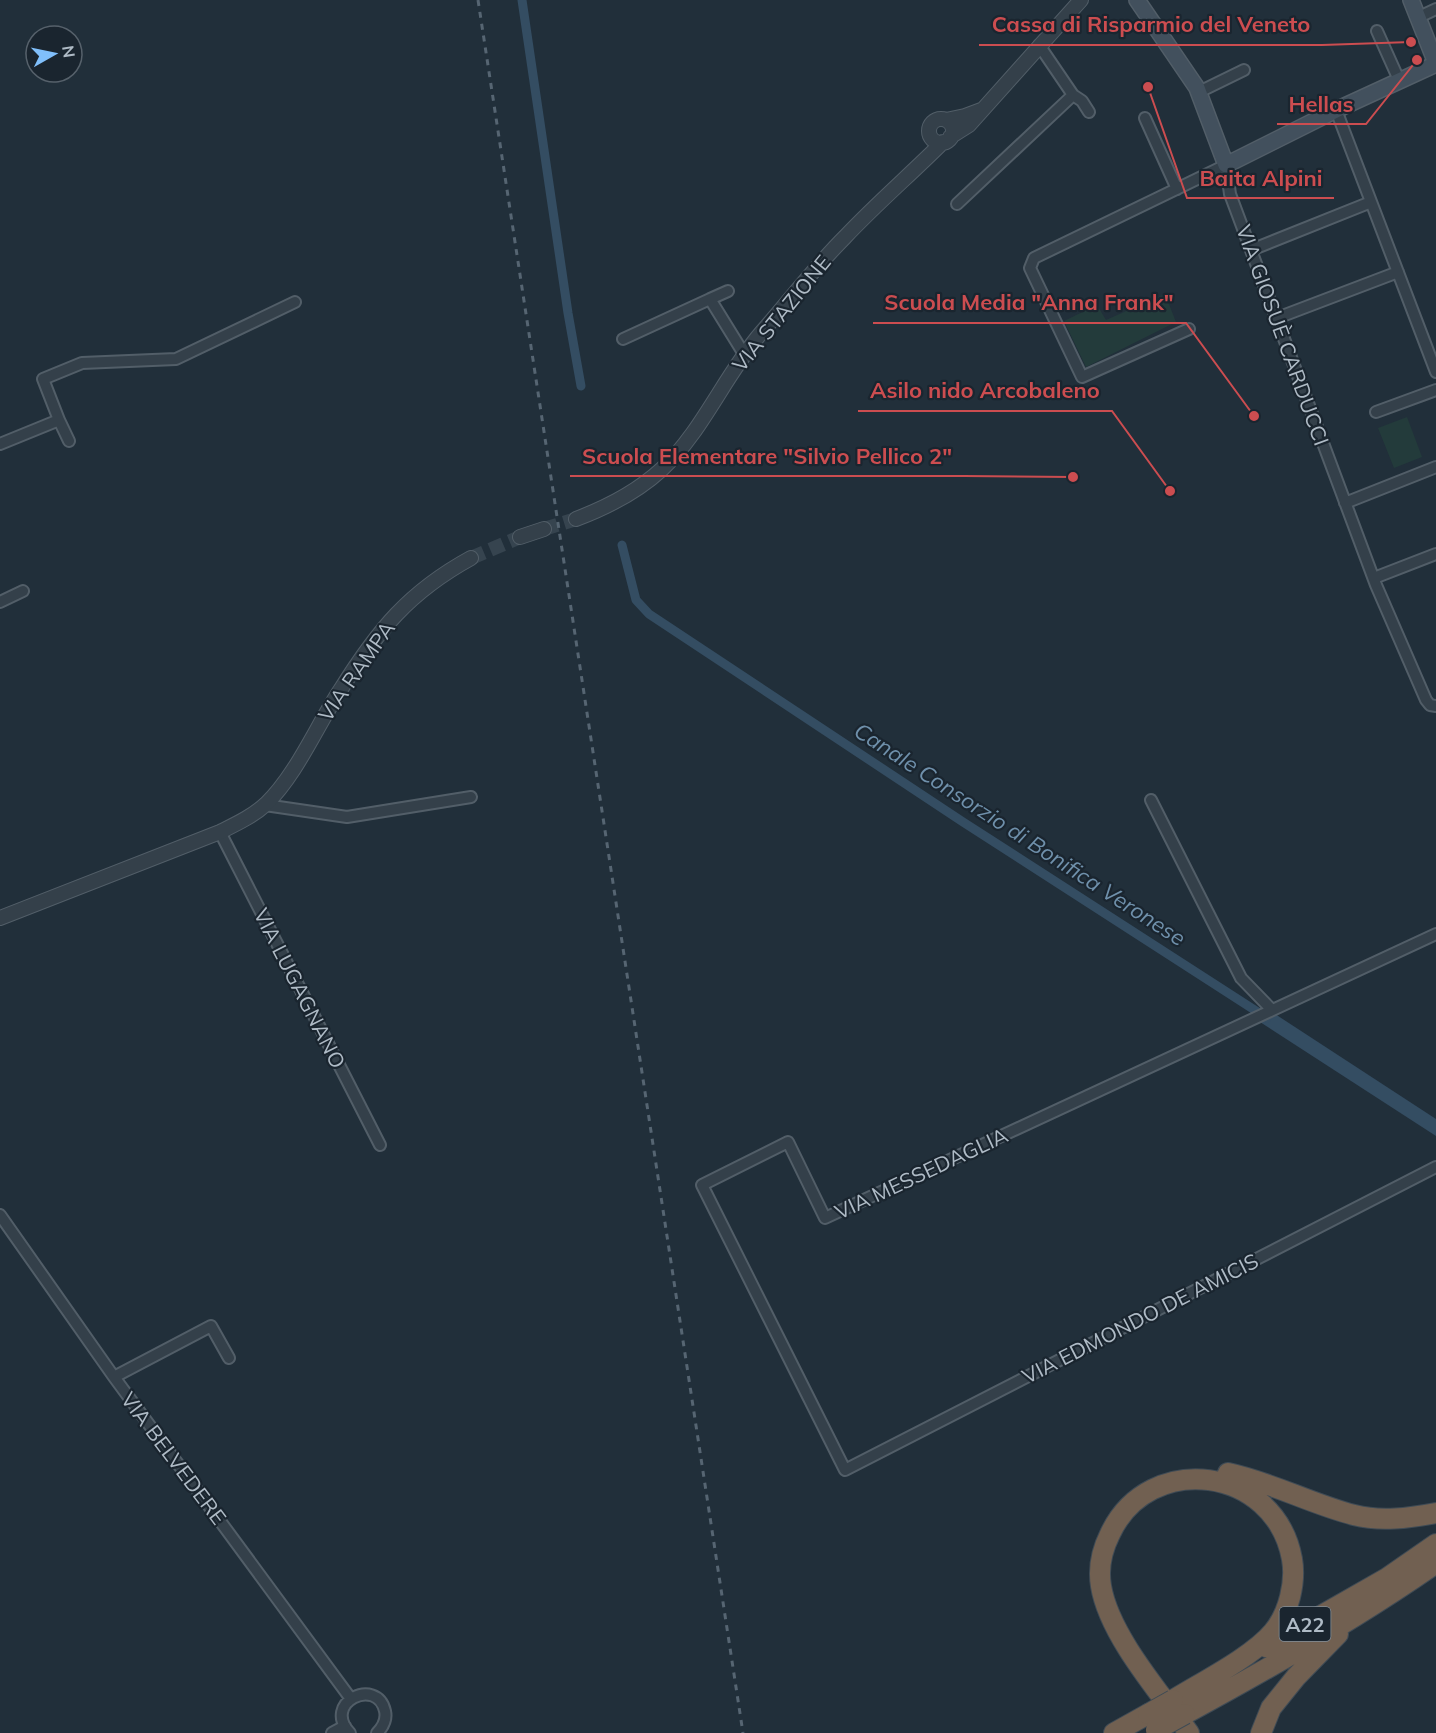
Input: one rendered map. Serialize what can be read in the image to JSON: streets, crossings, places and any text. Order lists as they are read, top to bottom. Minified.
{"streets":{"highway":["A22"],"street":["VIA STAZIONE","VIA GIOSUÈ CARDUCCI","VIA RAMPA","VIA LUGAGNANO","VIA MESSEDAGLIA","VIA EDMONDO DE AMICIS","VIA BELVEDERE"]},"crossings":[["VIA RAMPA","VIA LUGAGNANO"],["VIA MESSEDAGLIA","VIA EDMONDO DE AMICIS"]],"water":["Canale Consorzio di Bonifica Veronese"],"places":["Cassa di Risparmio del Veneto","Hellas","Baita Alpini","Scuola Media \"Anna Frank\"","Scuola Elementare \"Silvio Pellico 2\"","Asilo nido Arcobaleno"],"north":"right"}
